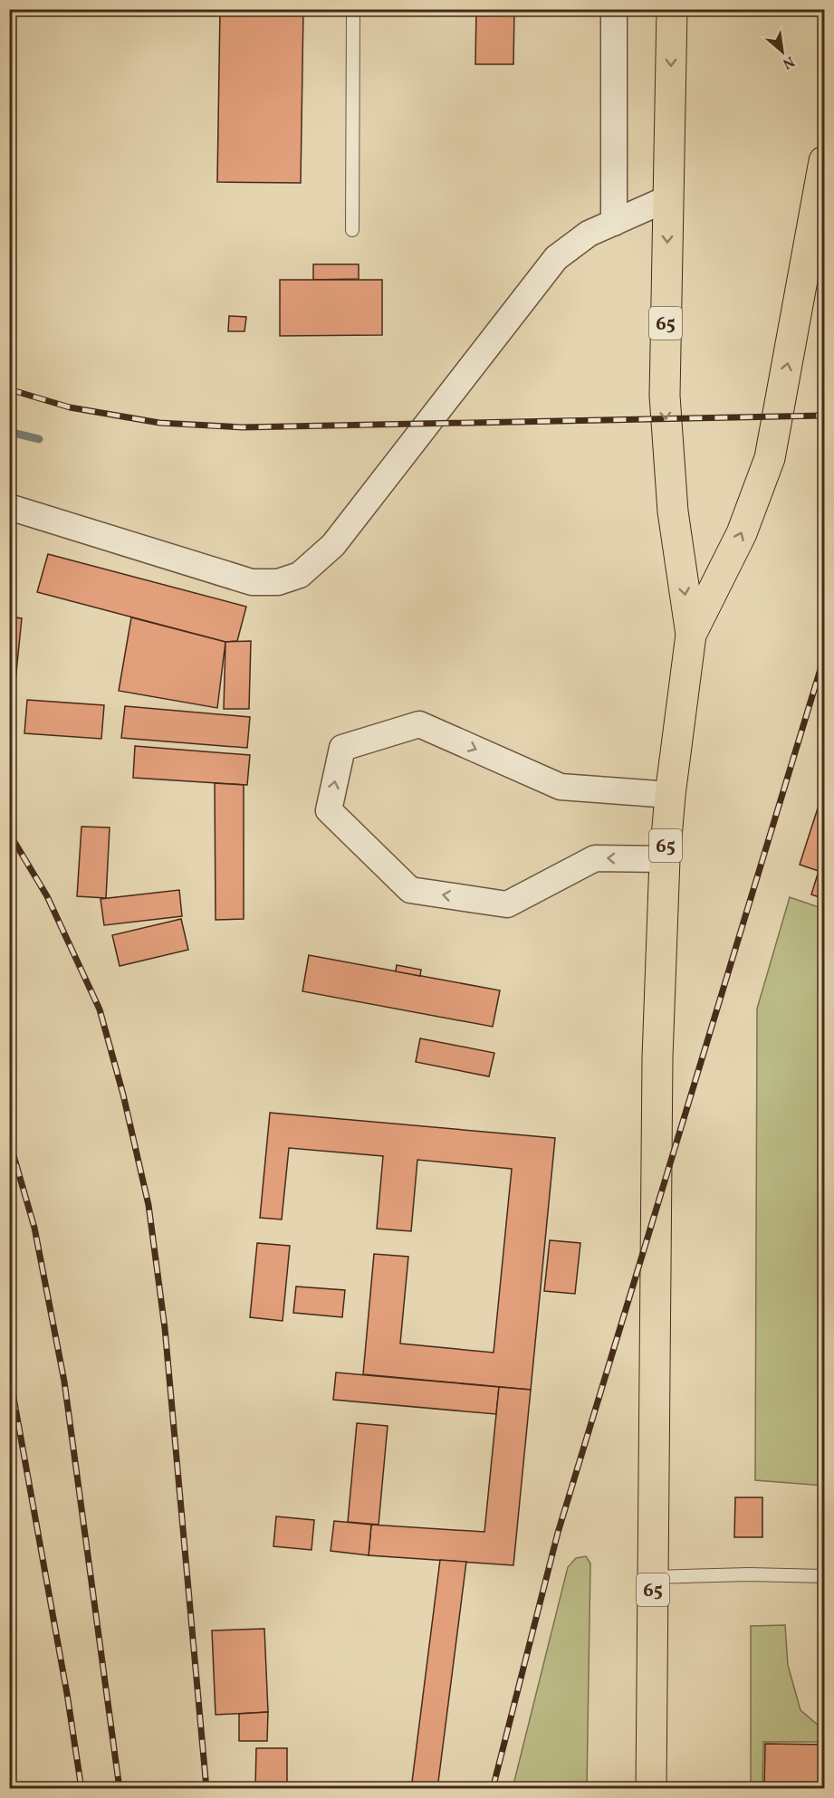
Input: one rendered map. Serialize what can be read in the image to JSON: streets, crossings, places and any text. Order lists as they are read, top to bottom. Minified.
{"streets":{"main road":["65"]},"north":"bottom right"}
